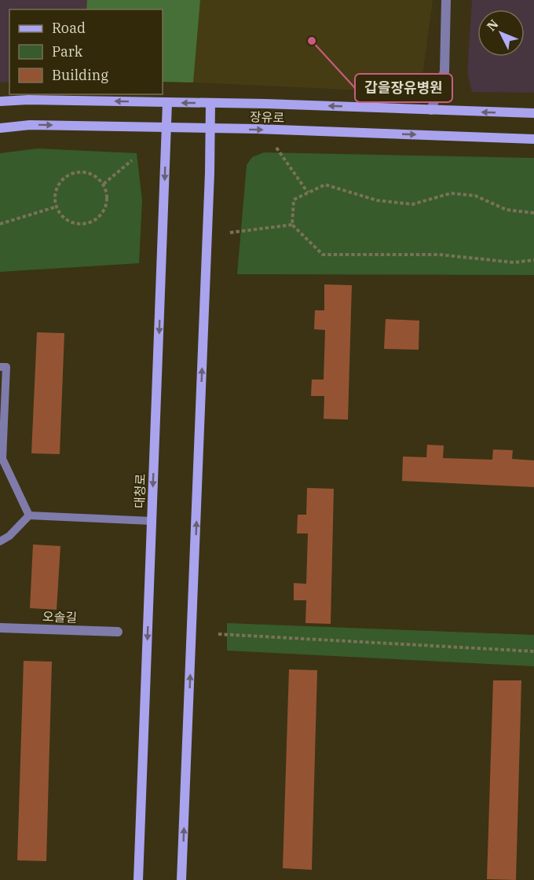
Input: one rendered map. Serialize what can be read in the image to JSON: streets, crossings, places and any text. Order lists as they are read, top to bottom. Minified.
{"streets":{"main road":["장유로","대청로"],"street":["오솔길"]},"crossings":[["장유로","대청로"]],"places":["갑을장유병원"],"legend":["Road","Park","Building"],"north":"top left"}
